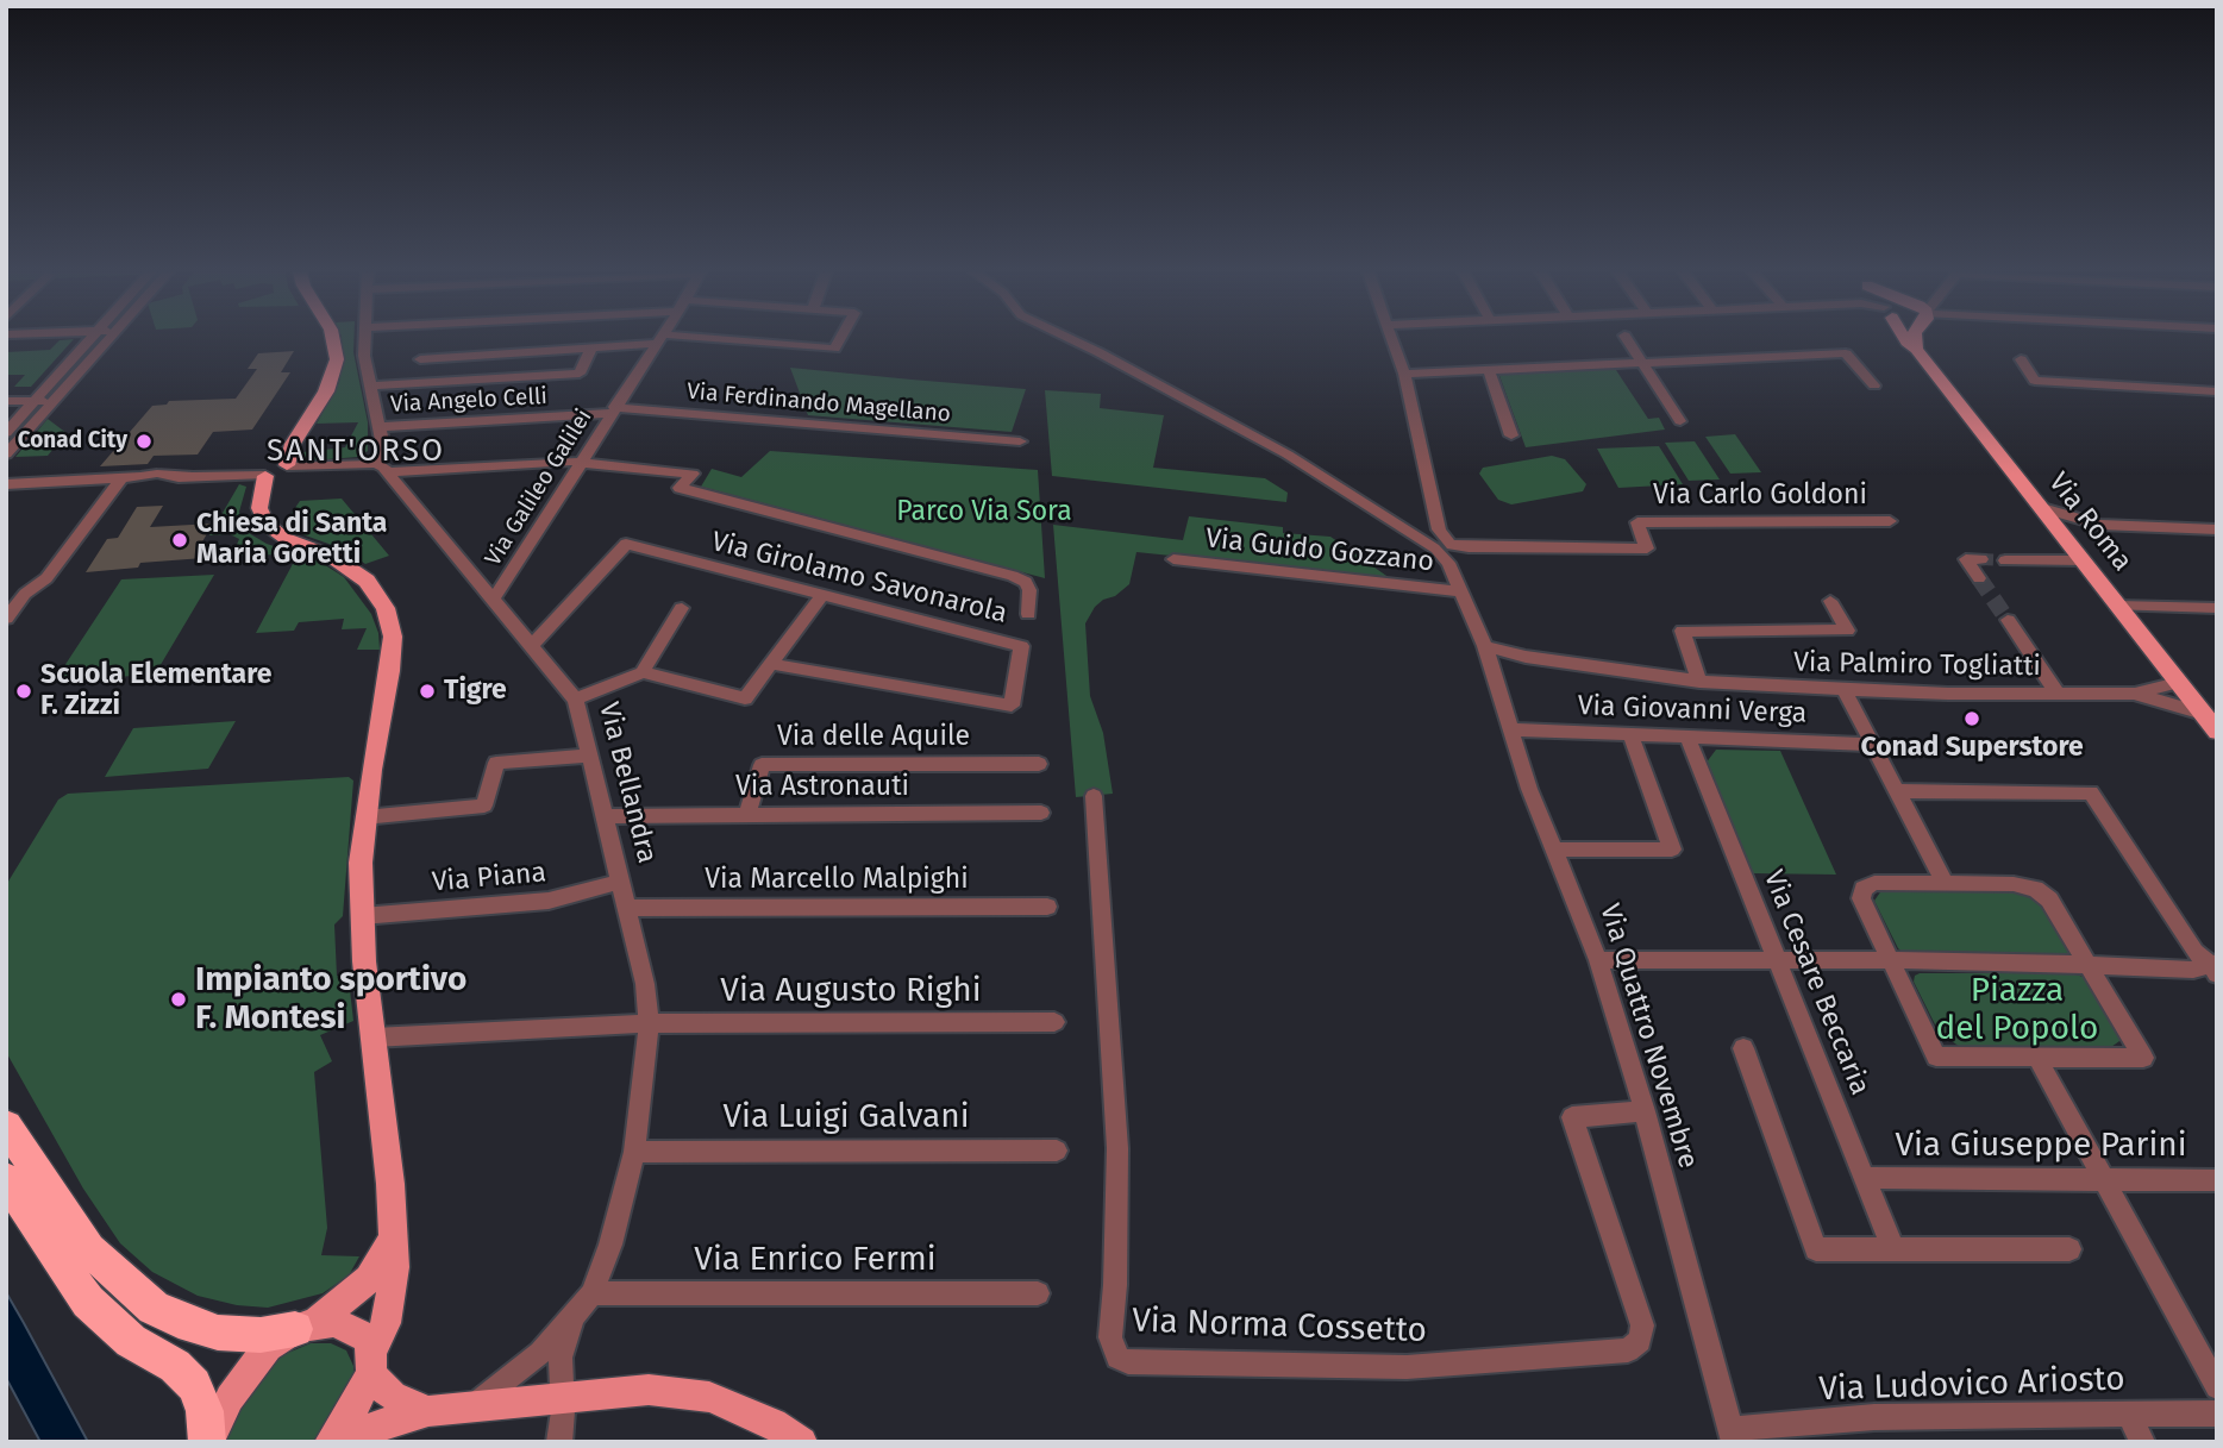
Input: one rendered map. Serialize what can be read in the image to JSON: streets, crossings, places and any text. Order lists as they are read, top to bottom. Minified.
{"streets":{"main road":["Via Roma"],"street":["Via Angelo Celli","Via Ferdinando Magellano","Via Galileo Galilei","Via Carlo Goldoni","Via Guido Gozzano","Via Girolamo Savonarola","Via Palmiro Togliatti","Via Giovanni Verga","Via delle Aquile","Via Bellandra","Via Astronauti","Via Piana","Via Marcello Malpighi","Via Cesare Beccaria","Via Augusto Righi","Via Quattro Novembre","Via Luigi Galvani","Via Giuseppe Parini","Via Enrico Fermi","Via Norma Cossetto","Via Ludovico Ariosto"]},"crossings":[["Via Angelo Celli","Via Ferdinando Magellano"],["Via Angelo Celli","Via Galileo Galilei"],["Via Ferdinando Magellano","Via Galileo Galilei"],["Via Galileo Galilei","Via Bellandra"],["Via Carlo Goldoni","Via Quattro Novembre"],["Via Roma","Via Palmiro Togliatti"],["Via Guido Gozzano","Via Quattro Novembre"],["Via Girolamo Savonarola","Via Bellandra"],["Via Palmiro Togliatti","Via Quattro Novembre"],["Via Giovanni Verga","Via Cesare Beccaria"],["Via Giovanni Verga","Via Quattro Novembre"],["Via delle Aquile","Via Astronauti"],["Via Bellandra","Via Astronauti"],["Via Bellandra","Via Piana"],["Via Bellandra","Via Marcello Malpighi"],["Via Bellandra","Via Augusto Righi"],["Via Bellandra","Via Luigi Galvani"],["Via Bellandra","Via Enrico Fermi"],["Via Cesare Beccaria","Via Giuseppe Parini"],["Via Quattro Novembre","Via Norma Cossetto"],["Via Quattro Novembre","Via Ludovico Ariosto"]],"districts":["SANT'ORSO"],"parks":["Parco Via Sora","Piazza del Popolo"],"places":["Conad City","Chiesa di Santa Maria Goretti","Scuola Elementare F. Zizzi","Tigre","Conad Superstore","Impianto sportivo F. Montesi"]}
